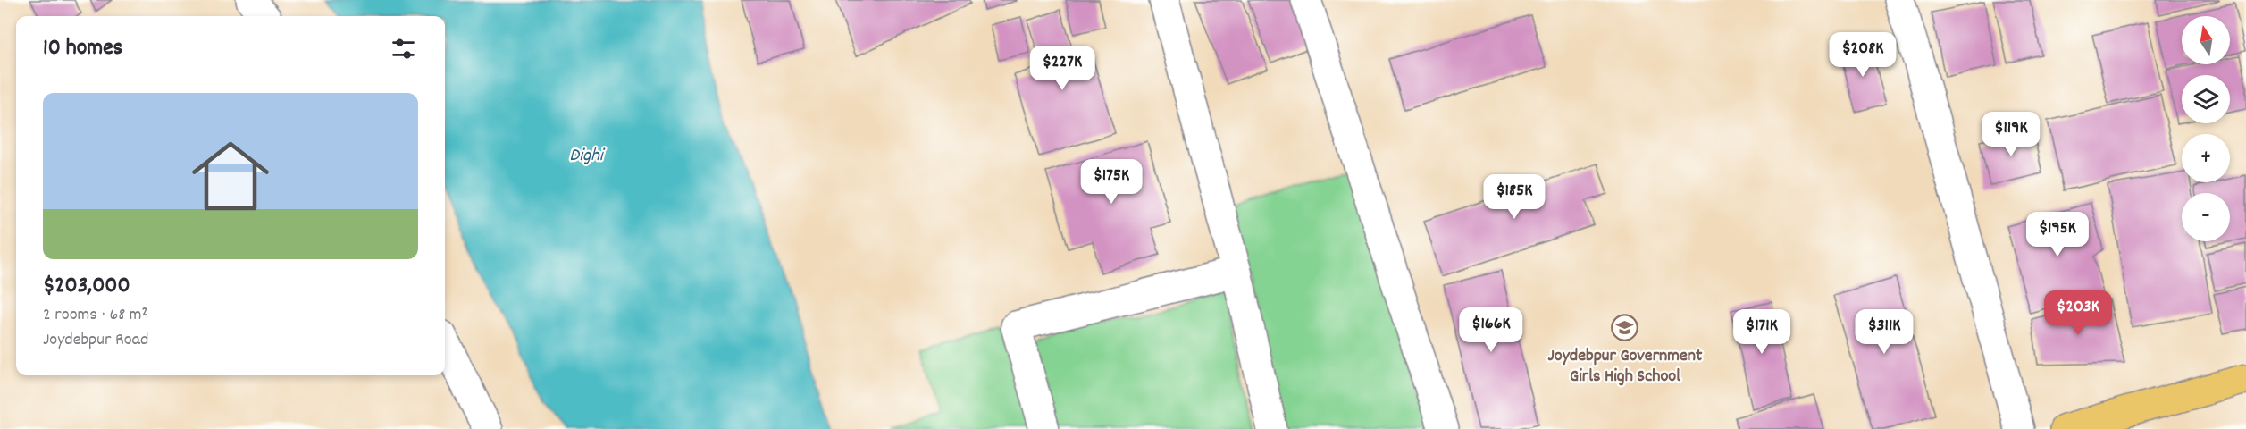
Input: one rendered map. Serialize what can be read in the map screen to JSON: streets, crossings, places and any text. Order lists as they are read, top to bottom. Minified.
{"water":["Dighi"],"places":{"school or university":["Joydebpur Government Girls High School"]},"north":"top","page":{"map_buttons":["+","−"],"heading":"10 homes","price":["$208K","$227K","$119K","$175K","$185K","$195K","$203K","$166K","$171K","$311K"],"list":[{"name":"$203,000","note":"2 rooms · 68 m² · Joydebpur Road"}]}}
